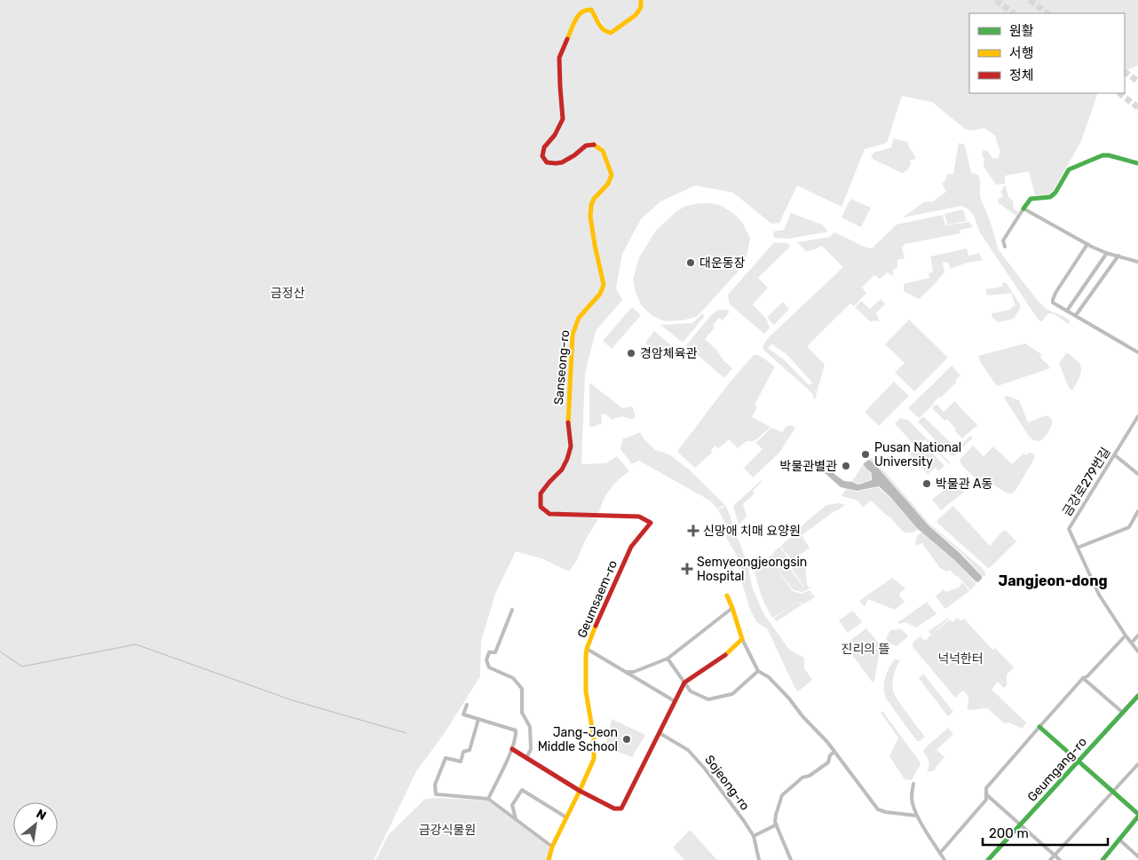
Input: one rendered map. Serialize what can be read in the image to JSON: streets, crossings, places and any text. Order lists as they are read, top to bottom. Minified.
{"streets":{"main road":["Sanseong-ro","Geumsaem-ro","Geumgang-ro"],"street":["금강로279번길","Sojeong-ro"]},"crossings":[["Sanseong-ro","Geumsaem-ro"]],"districts":["Jangjeon-dong"],"parks":["금정산","진리의 뜰","넉넉한터","금강식물원"],"places":{"other":["대운동장","경암체육관","Pusan National University","박물관별관","박물관 A동","Jang-Jeon Middle School"],"health":["신망애 치매 요양원","Semyeongjeongsin Hospital"]},"legend":["원활","서행","정체"],"scale_bar":"200 m","north":"top right"}
